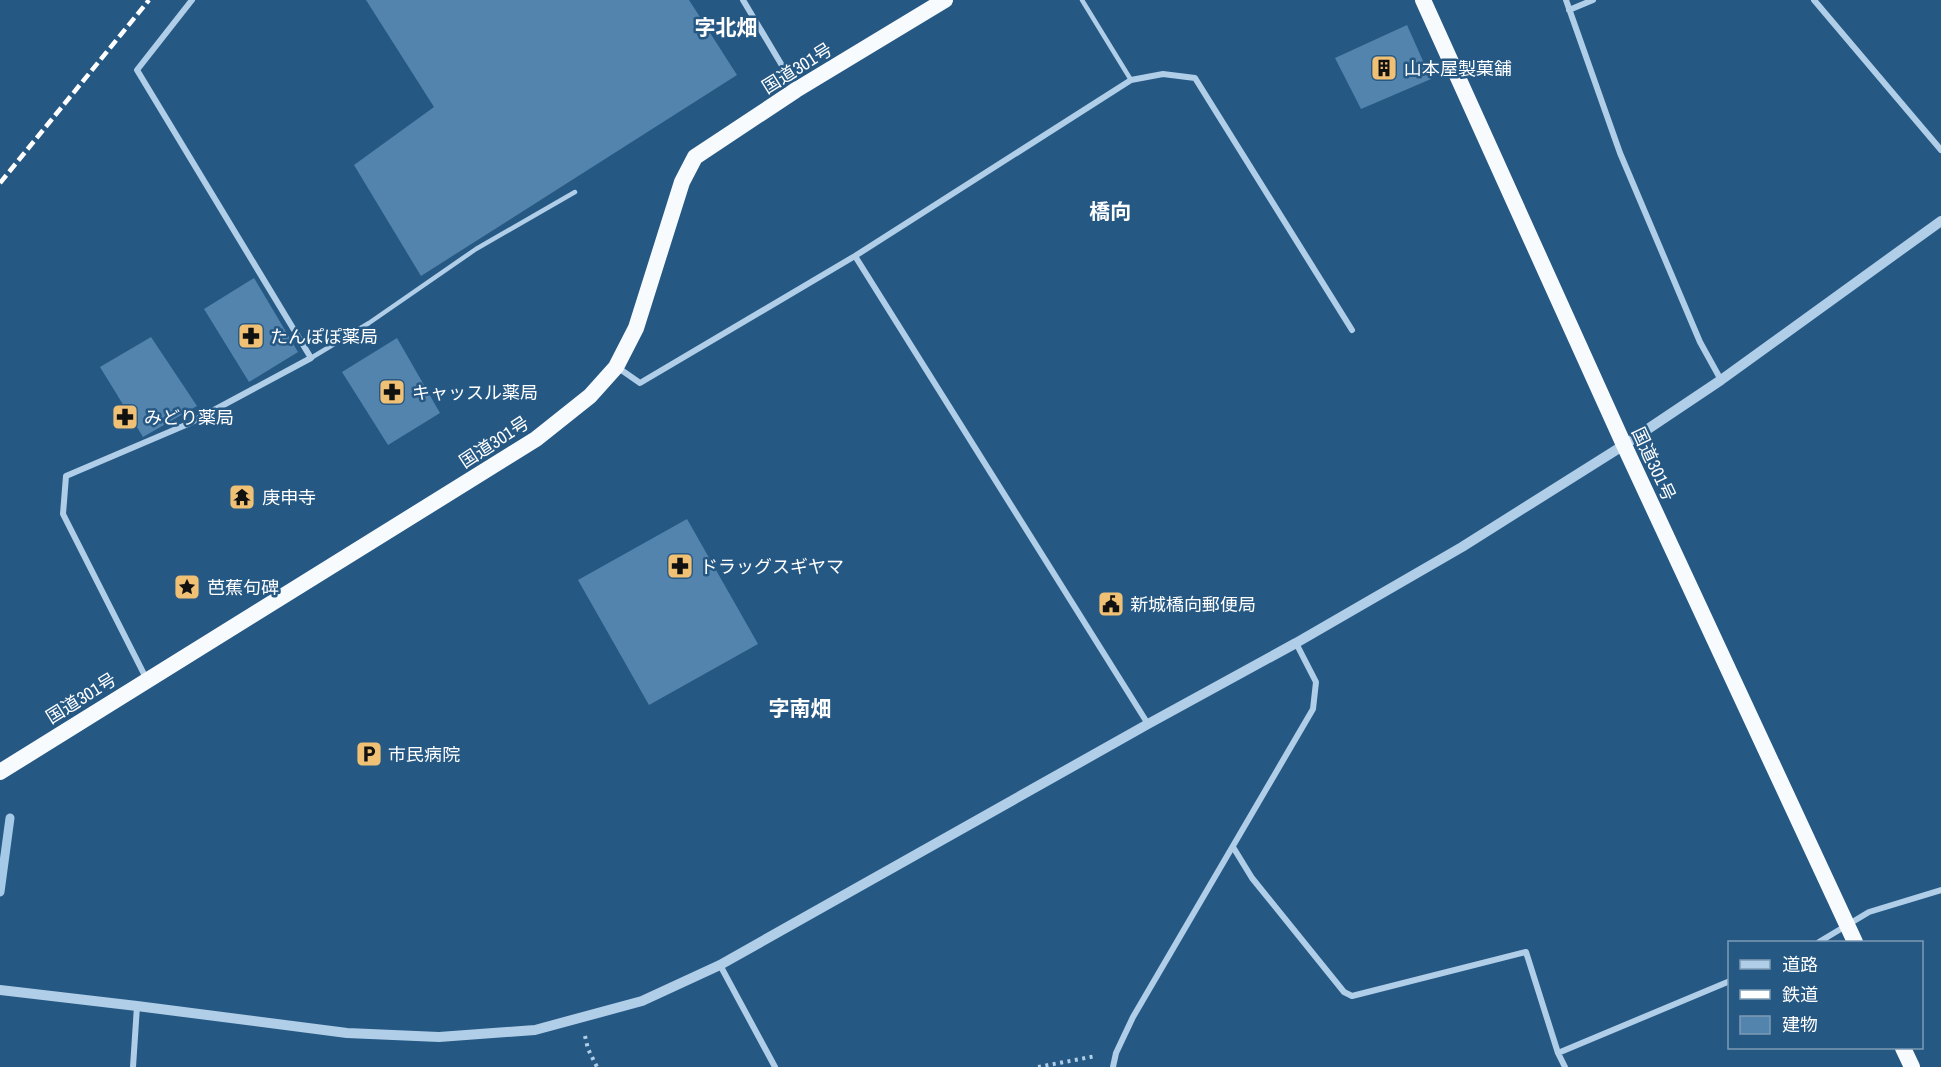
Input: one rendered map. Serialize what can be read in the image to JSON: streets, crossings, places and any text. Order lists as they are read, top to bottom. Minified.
{"streets":{"highway":["国道301号"]},"districts":["字北畑","橋向","字南畑"],"places":{"building":["山本屋製菓舗"],"pharmacy":["たんぽぽ薬局","キャッスル薬局","みどり薬局","ドラッグスギヤマ"],"temple":["庚申寺"],"place":["芭蕉句碑"],"public building":["新城橋向郵便局"],"parking":["市民病院"]},"legend":["道路","鉄道","建物"]}
